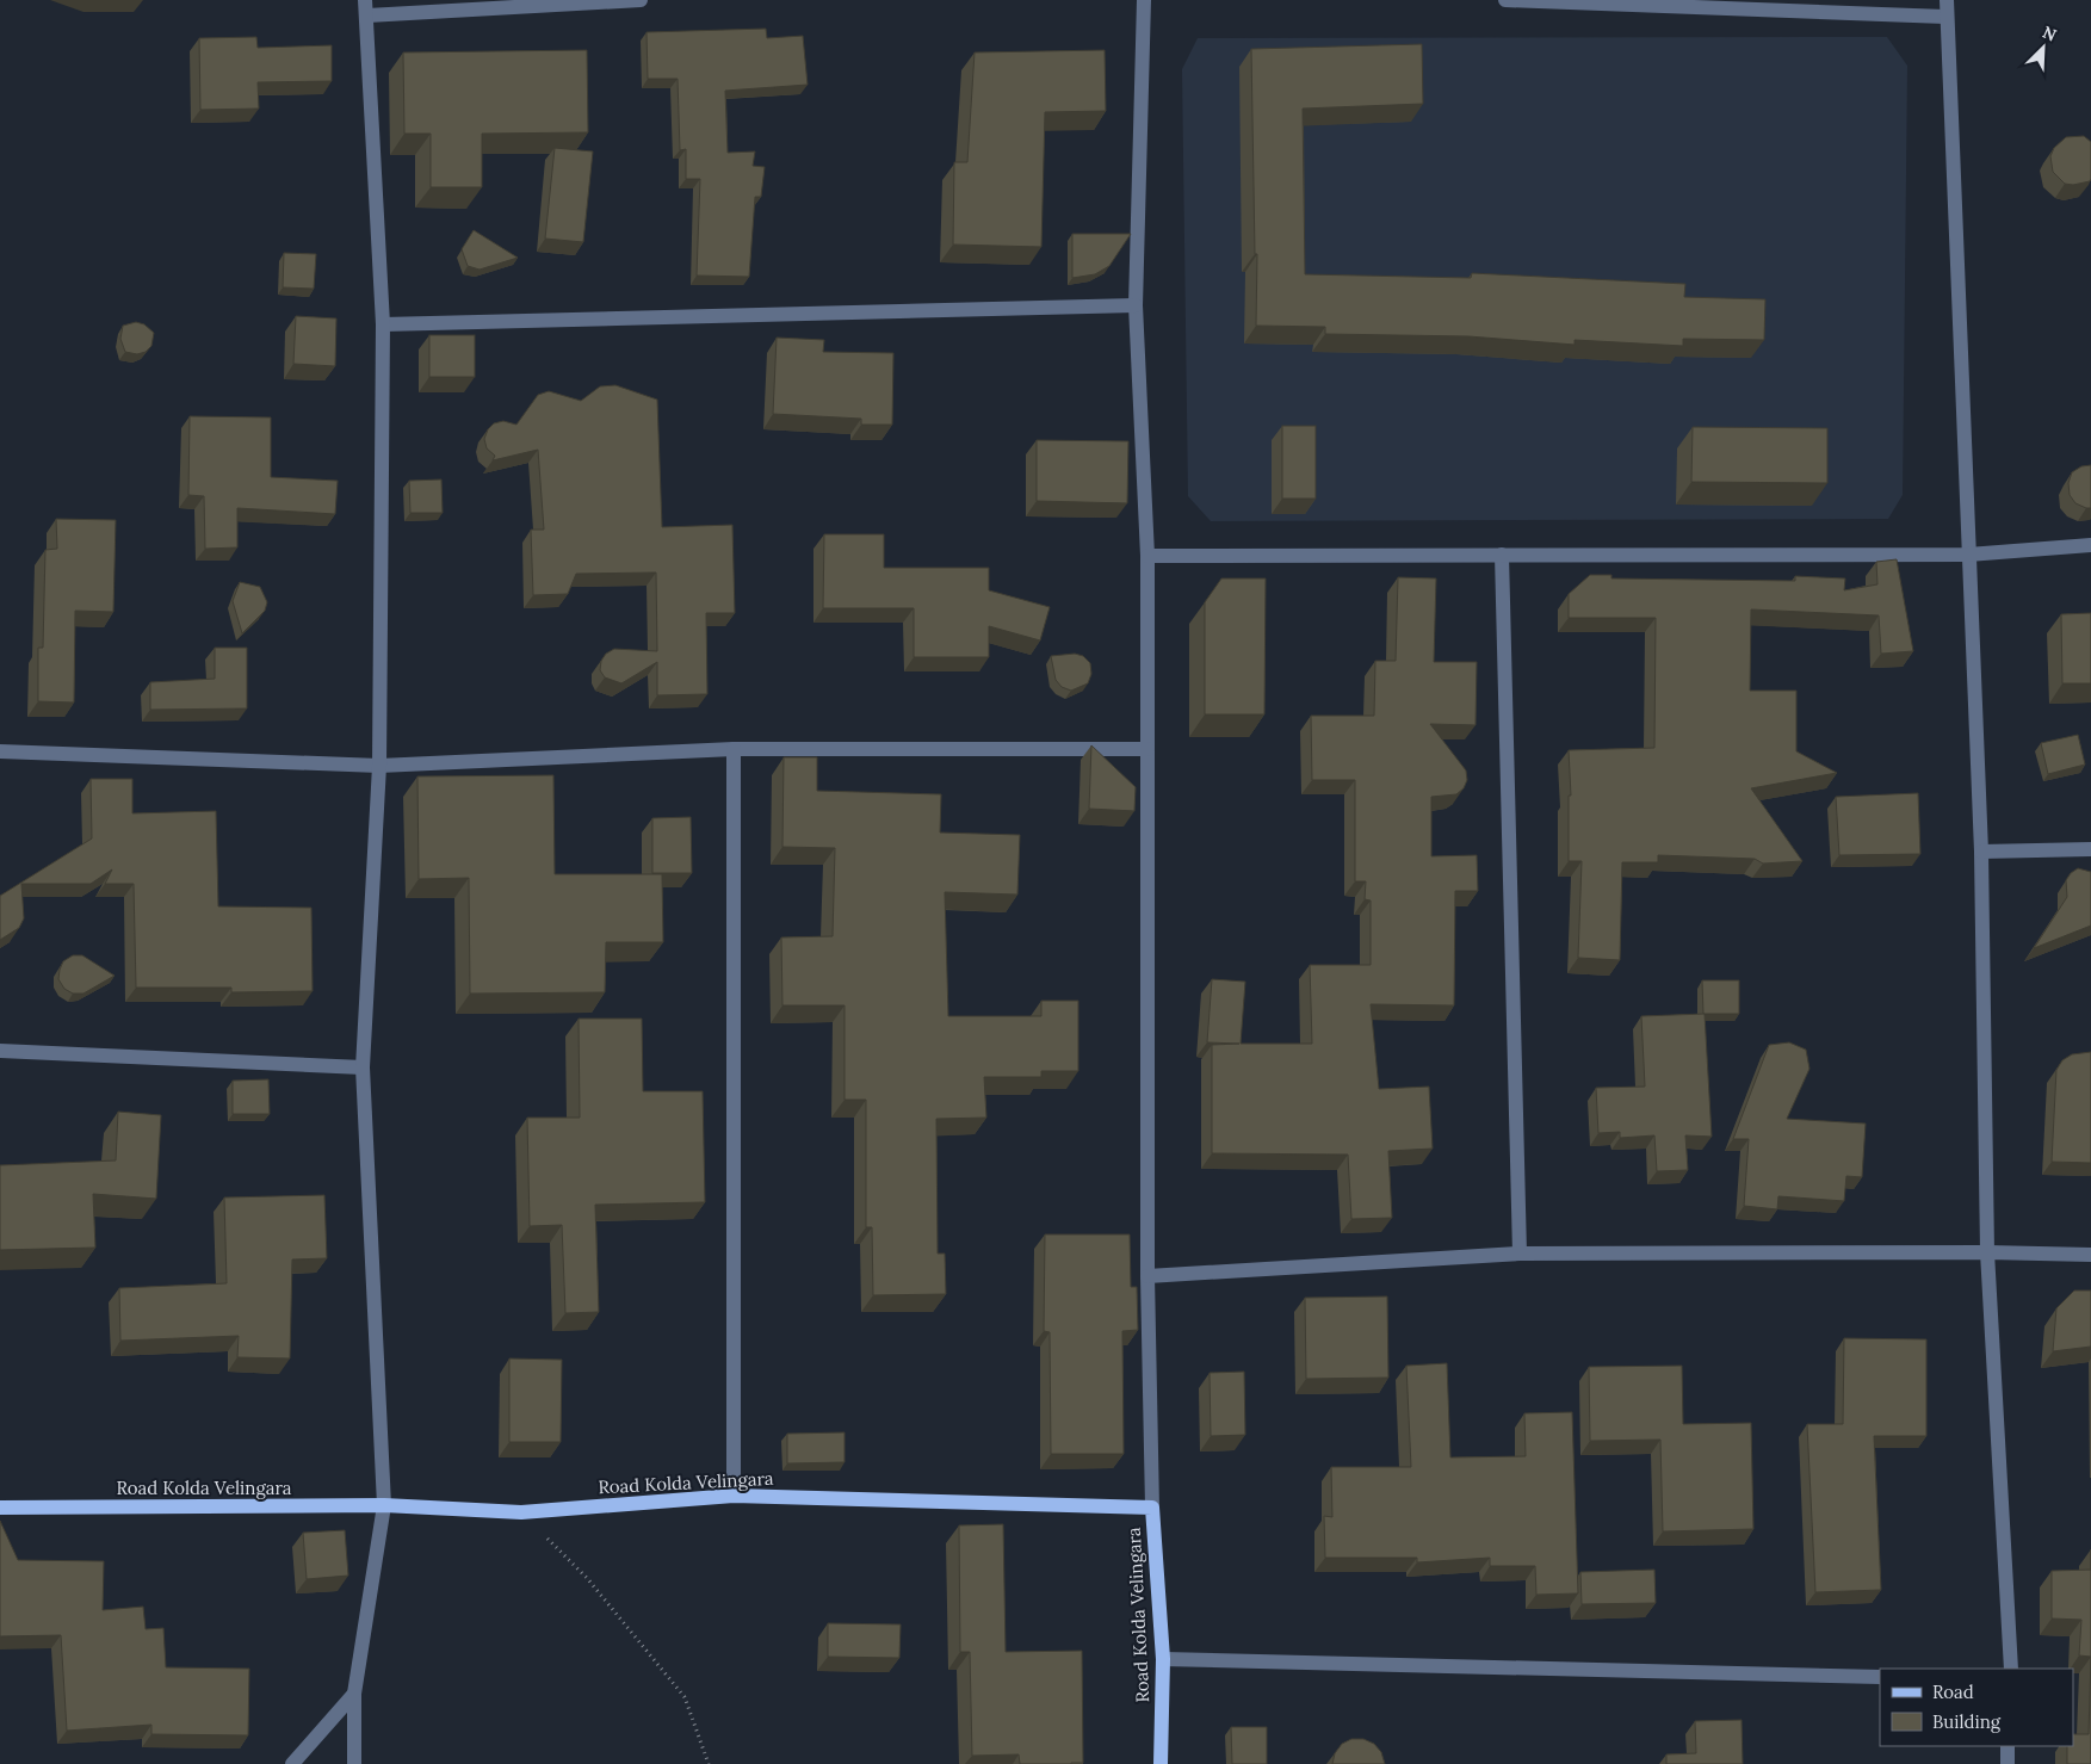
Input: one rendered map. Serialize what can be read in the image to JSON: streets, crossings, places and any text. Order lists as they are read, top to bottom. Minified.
{"streets":{"main road":["Road Kolda Velingara"]},"legend":["Road","Building"],"north":"top right"}
